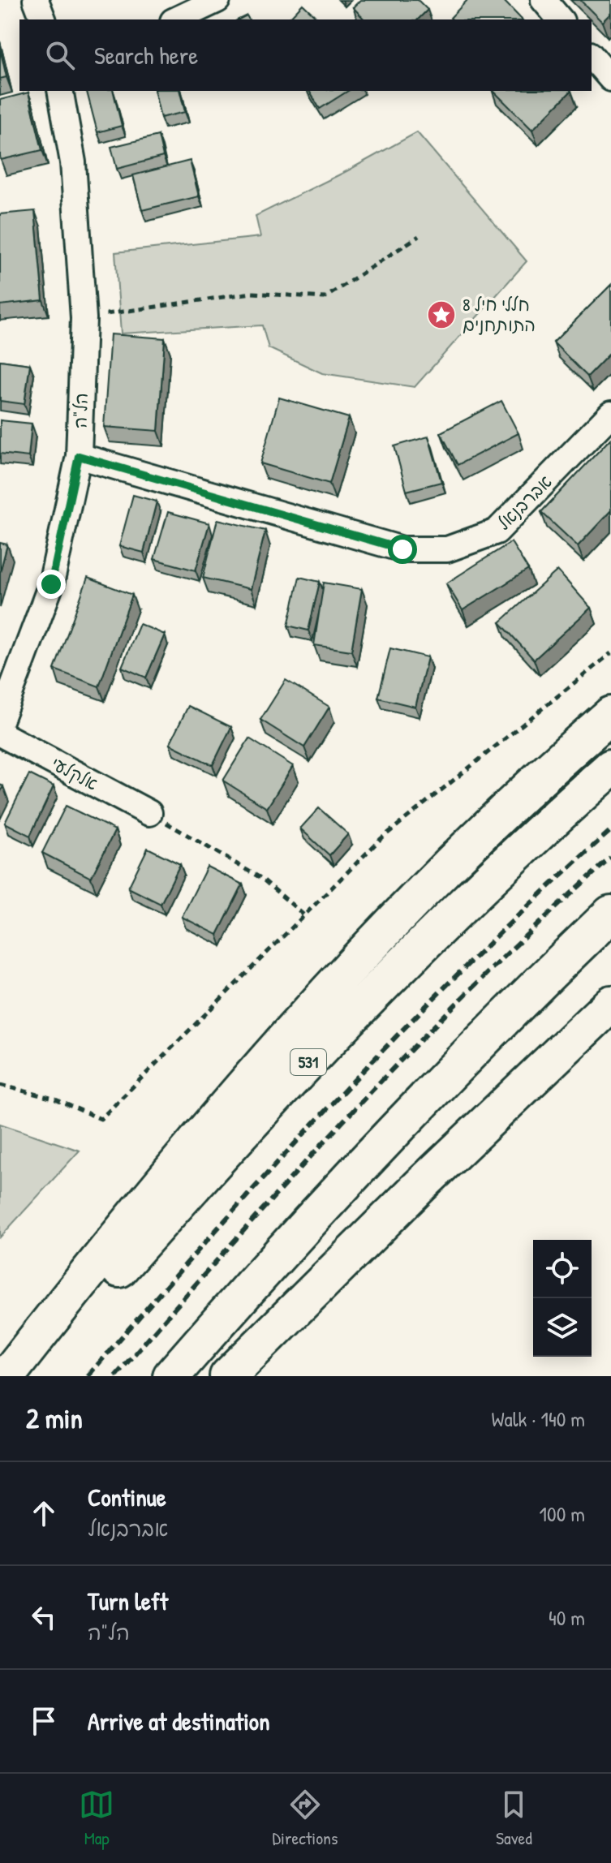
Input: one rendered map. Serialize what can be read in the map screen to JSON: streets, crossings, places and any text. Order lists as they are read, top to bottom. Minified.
{"streets":{"highway":["531"],"street":["הל\"ה","אברבנאל","אלקלעי"]},"crossings":[["הל\"ה","אברבנאל"]],"places":{"place":["8 חללי חיל התותחנים"]},"page":{"search":"Search here","heading":["2 min","Walk · 140 m"],"list":[["Continue","אברבנאל","100 m"],["Turn left","הל\"ה","40 m"],"Arrive at destination"],"nav":["Map","Directions","Saved"]}}
